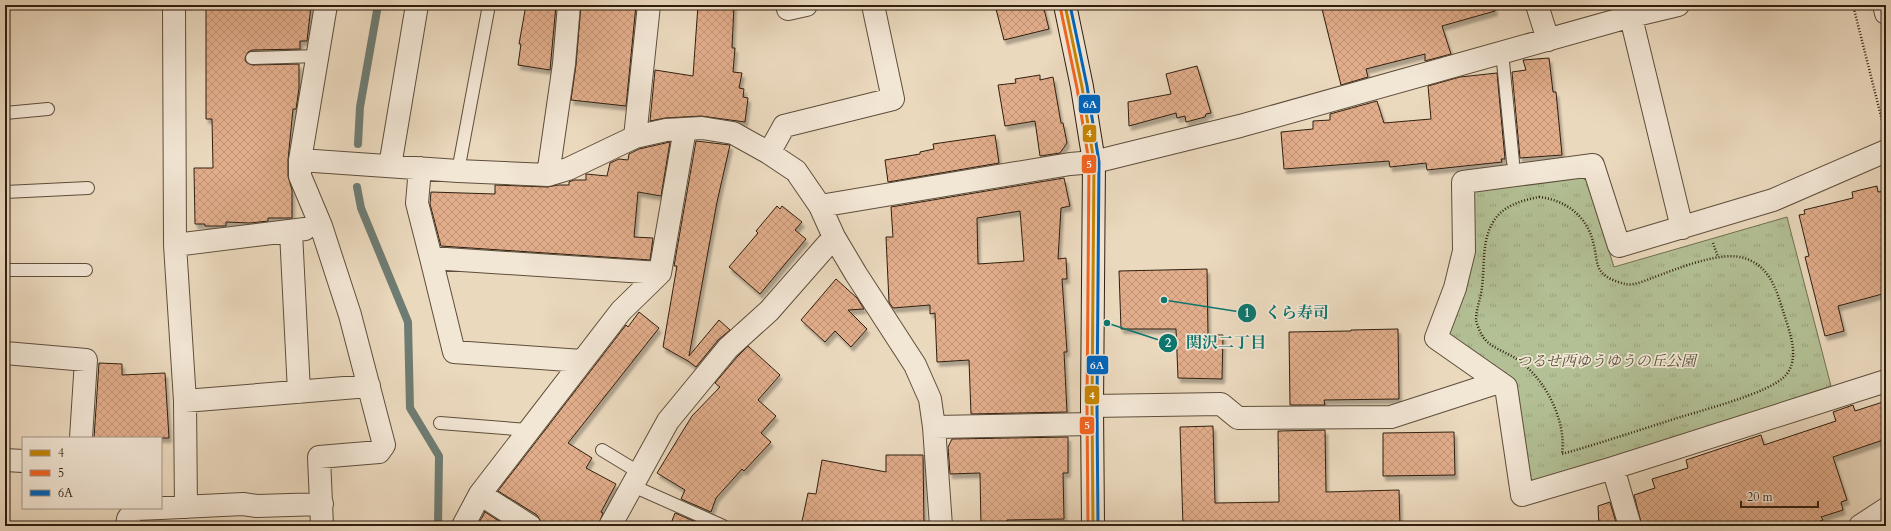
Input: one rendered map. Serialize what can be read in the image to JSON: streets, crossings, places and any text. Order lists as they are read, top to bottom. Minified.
{"parks":["つるせ西ゆうゆうの丘公園"],"places":["くら寿司","関沢二丁目"],"lines":["transit line 4","transit line 6A","transit line 5"],"legend":["4","5","6A"],"scale_bar":"20 m"}
